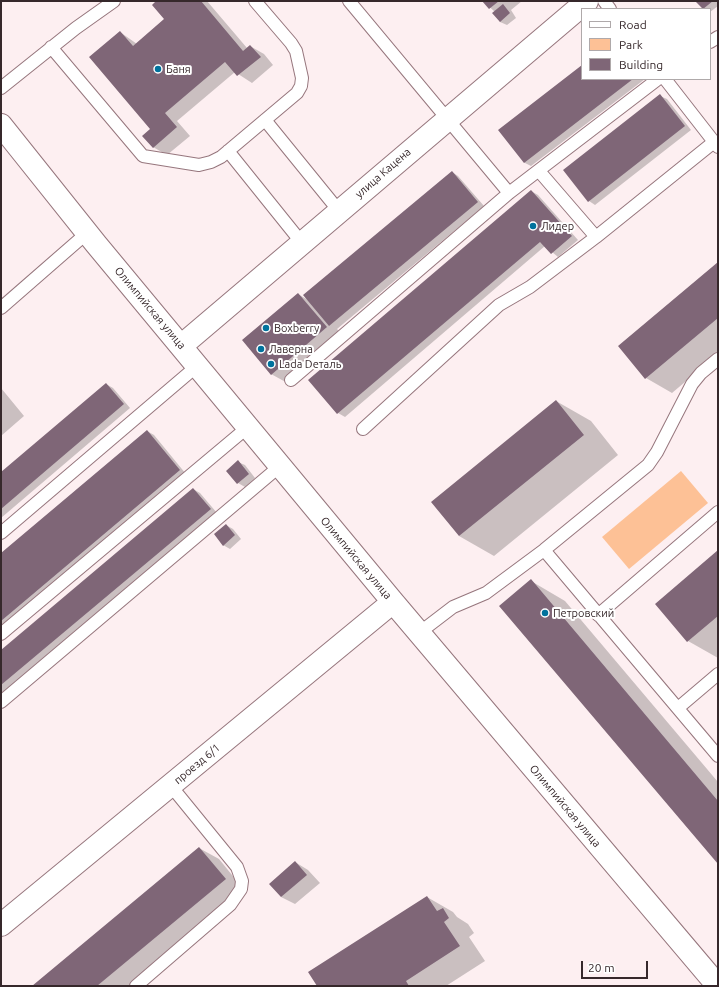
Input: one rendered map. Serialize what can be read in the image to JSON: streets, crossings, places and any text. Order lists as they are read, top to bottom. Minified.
{"streets":{"street":["улица Кацена","Олимпийская улица","проезд 6/1"]},"crossings":[["улица Кацена","Олимпийская улица"],["Олимпийская улица","проезд 6/1"]],"places":["Баня","Лидер","Boxberry","Лаверна","Lada Dеталь","Петровский"],"legend":["Road","Park","Building"],"scale_bar":"20 m"}
